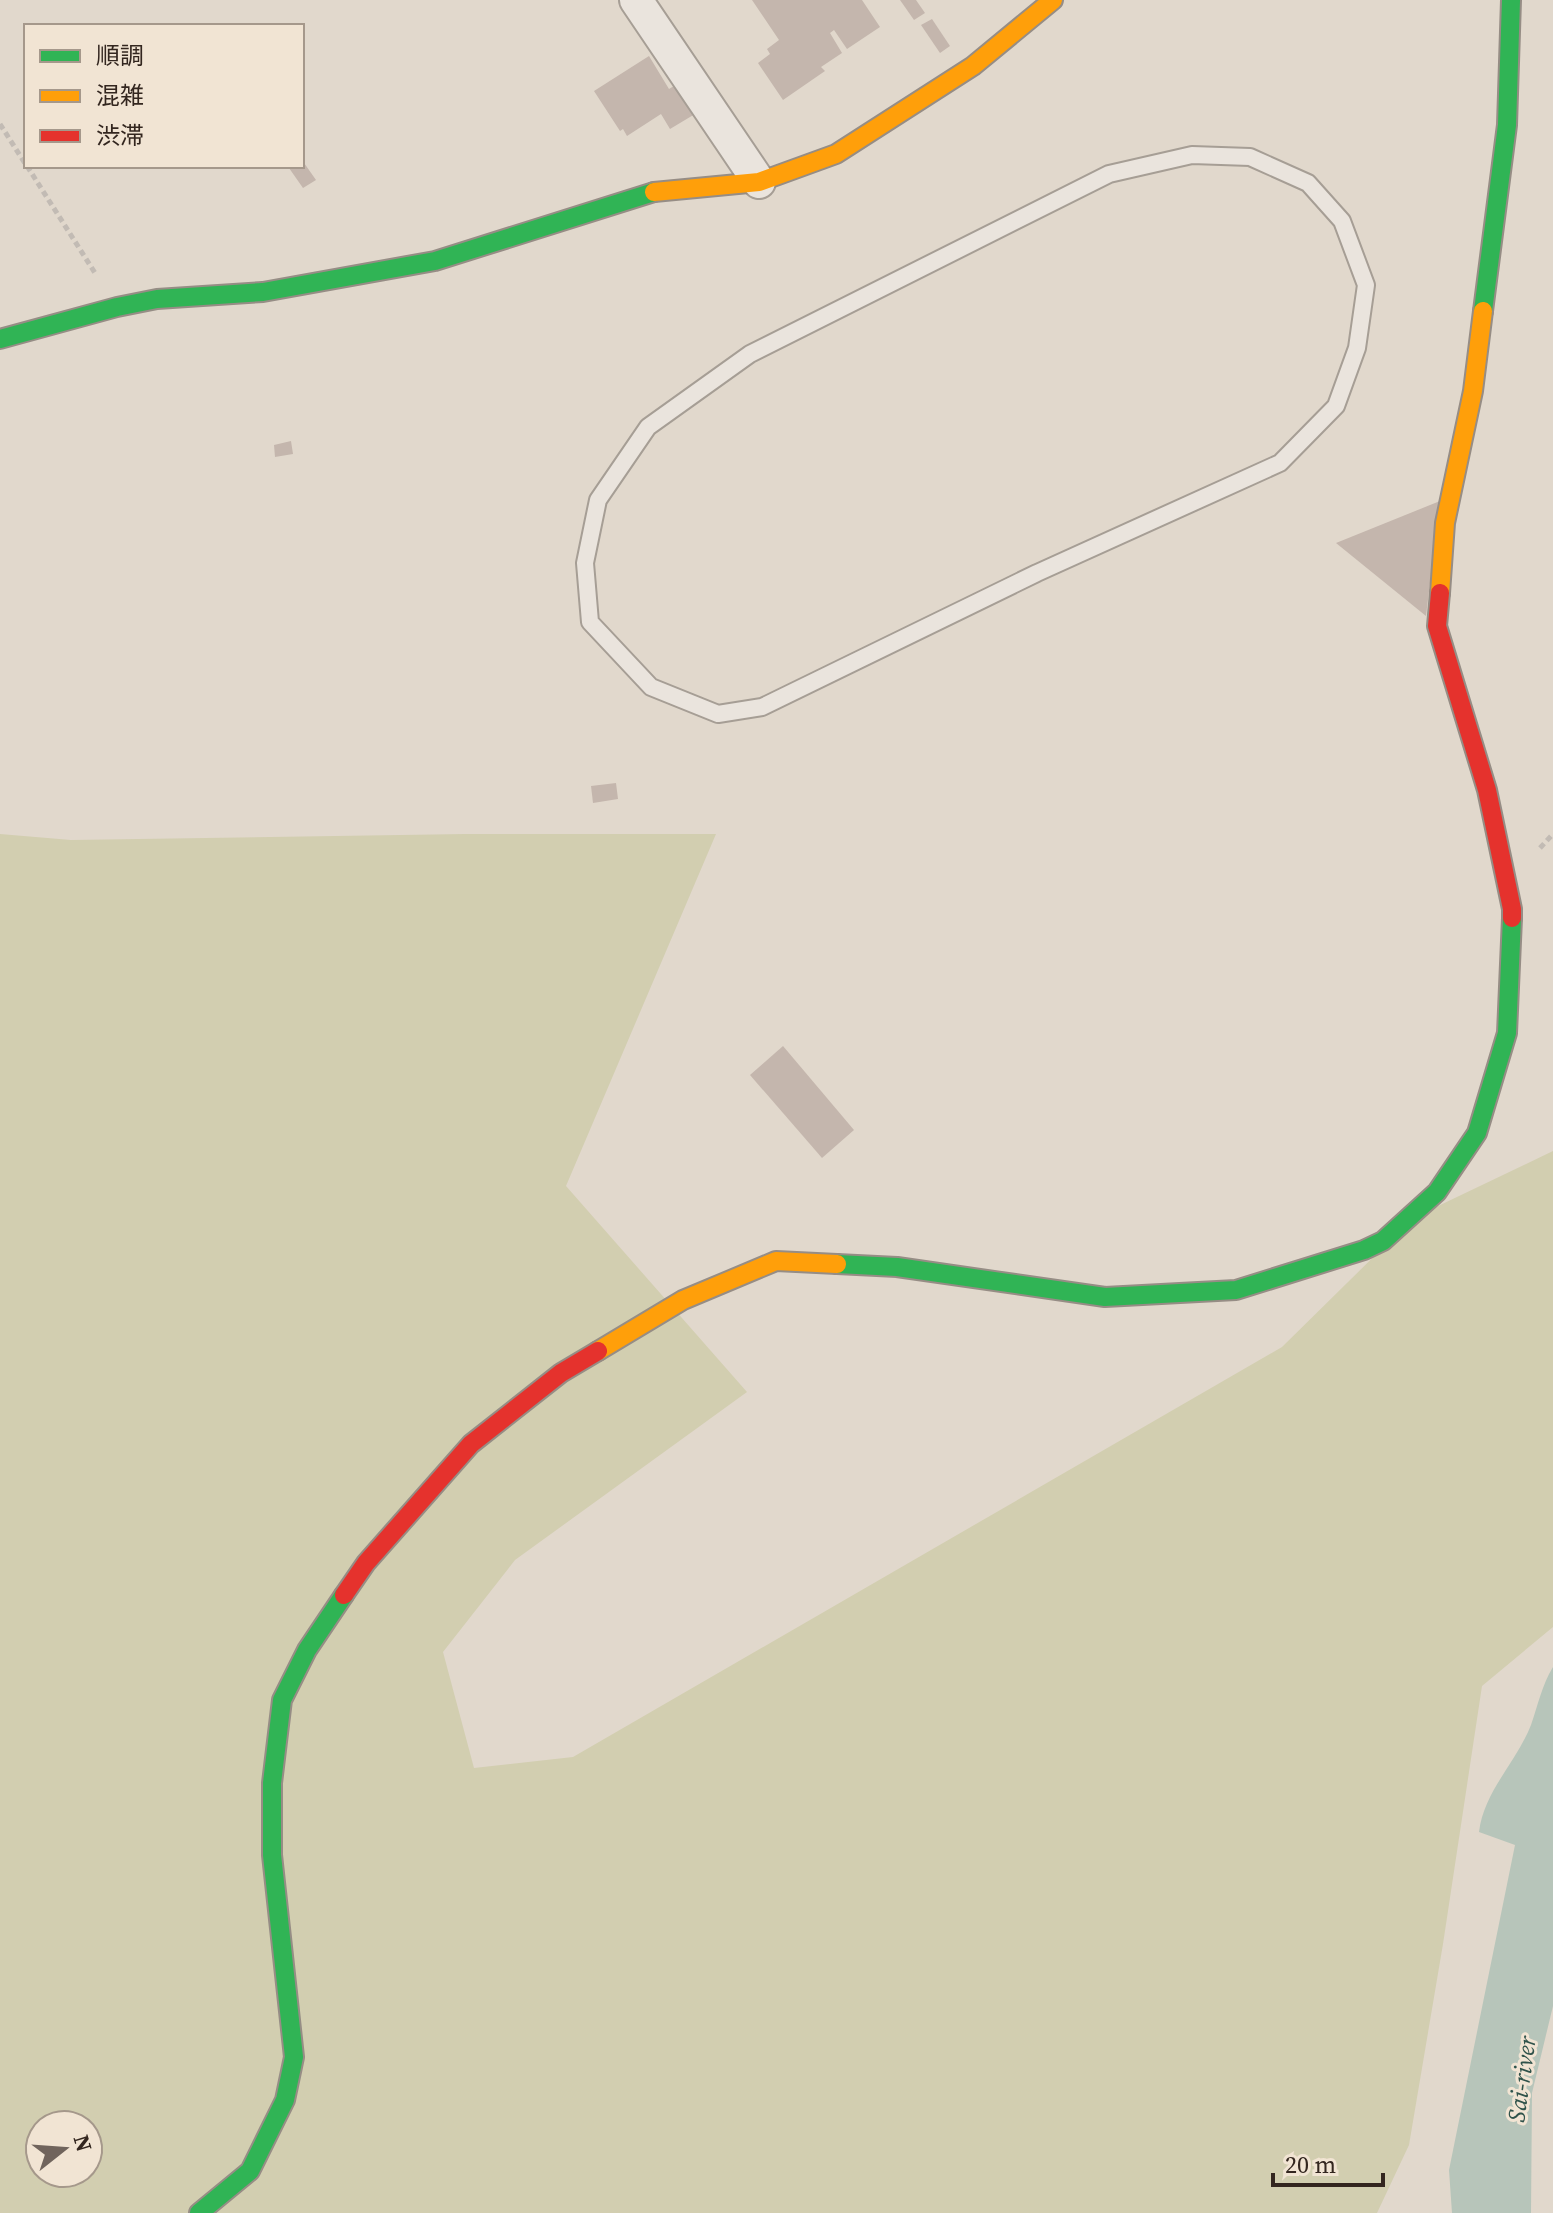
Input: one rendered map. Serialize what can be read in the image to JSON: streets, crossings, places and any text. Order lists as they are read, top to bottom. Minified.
{"water":["Sai-river"],"legend":["順調","混雑","渋滞"],"scale_bar":"20 m","north":"right"}
